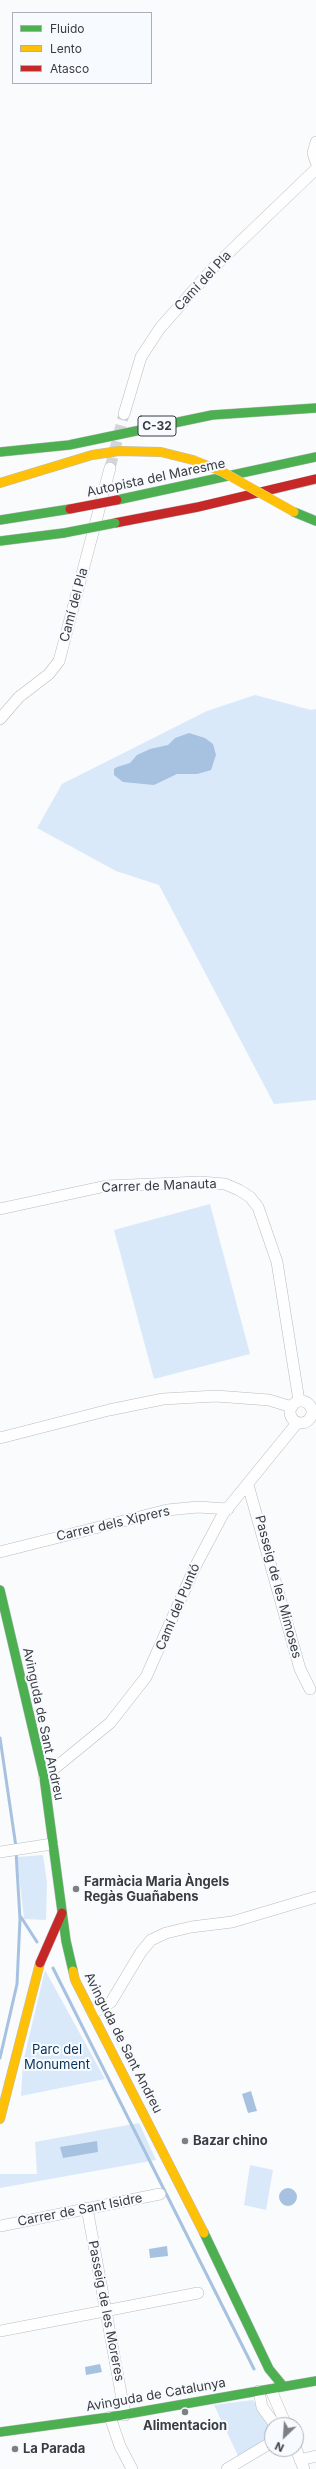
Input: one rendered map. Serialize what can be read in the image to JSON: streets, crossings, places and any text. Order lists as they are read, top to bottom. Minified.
{"streets":{"main road":["C-32","Autopista del Maresme","Avinguda de Sant Andreu","Avinguda de Catalunya"],"street":["Camí del Pla","Carrer de Manauta","Carrer dels Xiprers","Passeig de les Mimoses","Camí del Puntó","Carrer de Sant Isidre","Passeig de les Moreres"]},"crossings":[["Carrer de Manauta","Camí del Puntó"],["Carrer dels Xiprers","Camí del Puntó"],["Passeig de les Mimoses","Camí del Puntó"],["Camí del Puntó","Avinguda de Sant Andreu"],["Avinguda de Sant Andreu","Avinguda de Catalunya"],["Carrer de Sant Isidre","Passeig de les Moreres"],["Passeig de les Moreres","Avinguda de Catalunya"]],"parks":["Parc del Monument"],"places":["Farmàcia Maria Àngels Regàs Guañabens","Bazar chino","Alimentacion","La Parada"],"legend":["Fluido","Lento","Atasco"],"north":"bottom left"}
